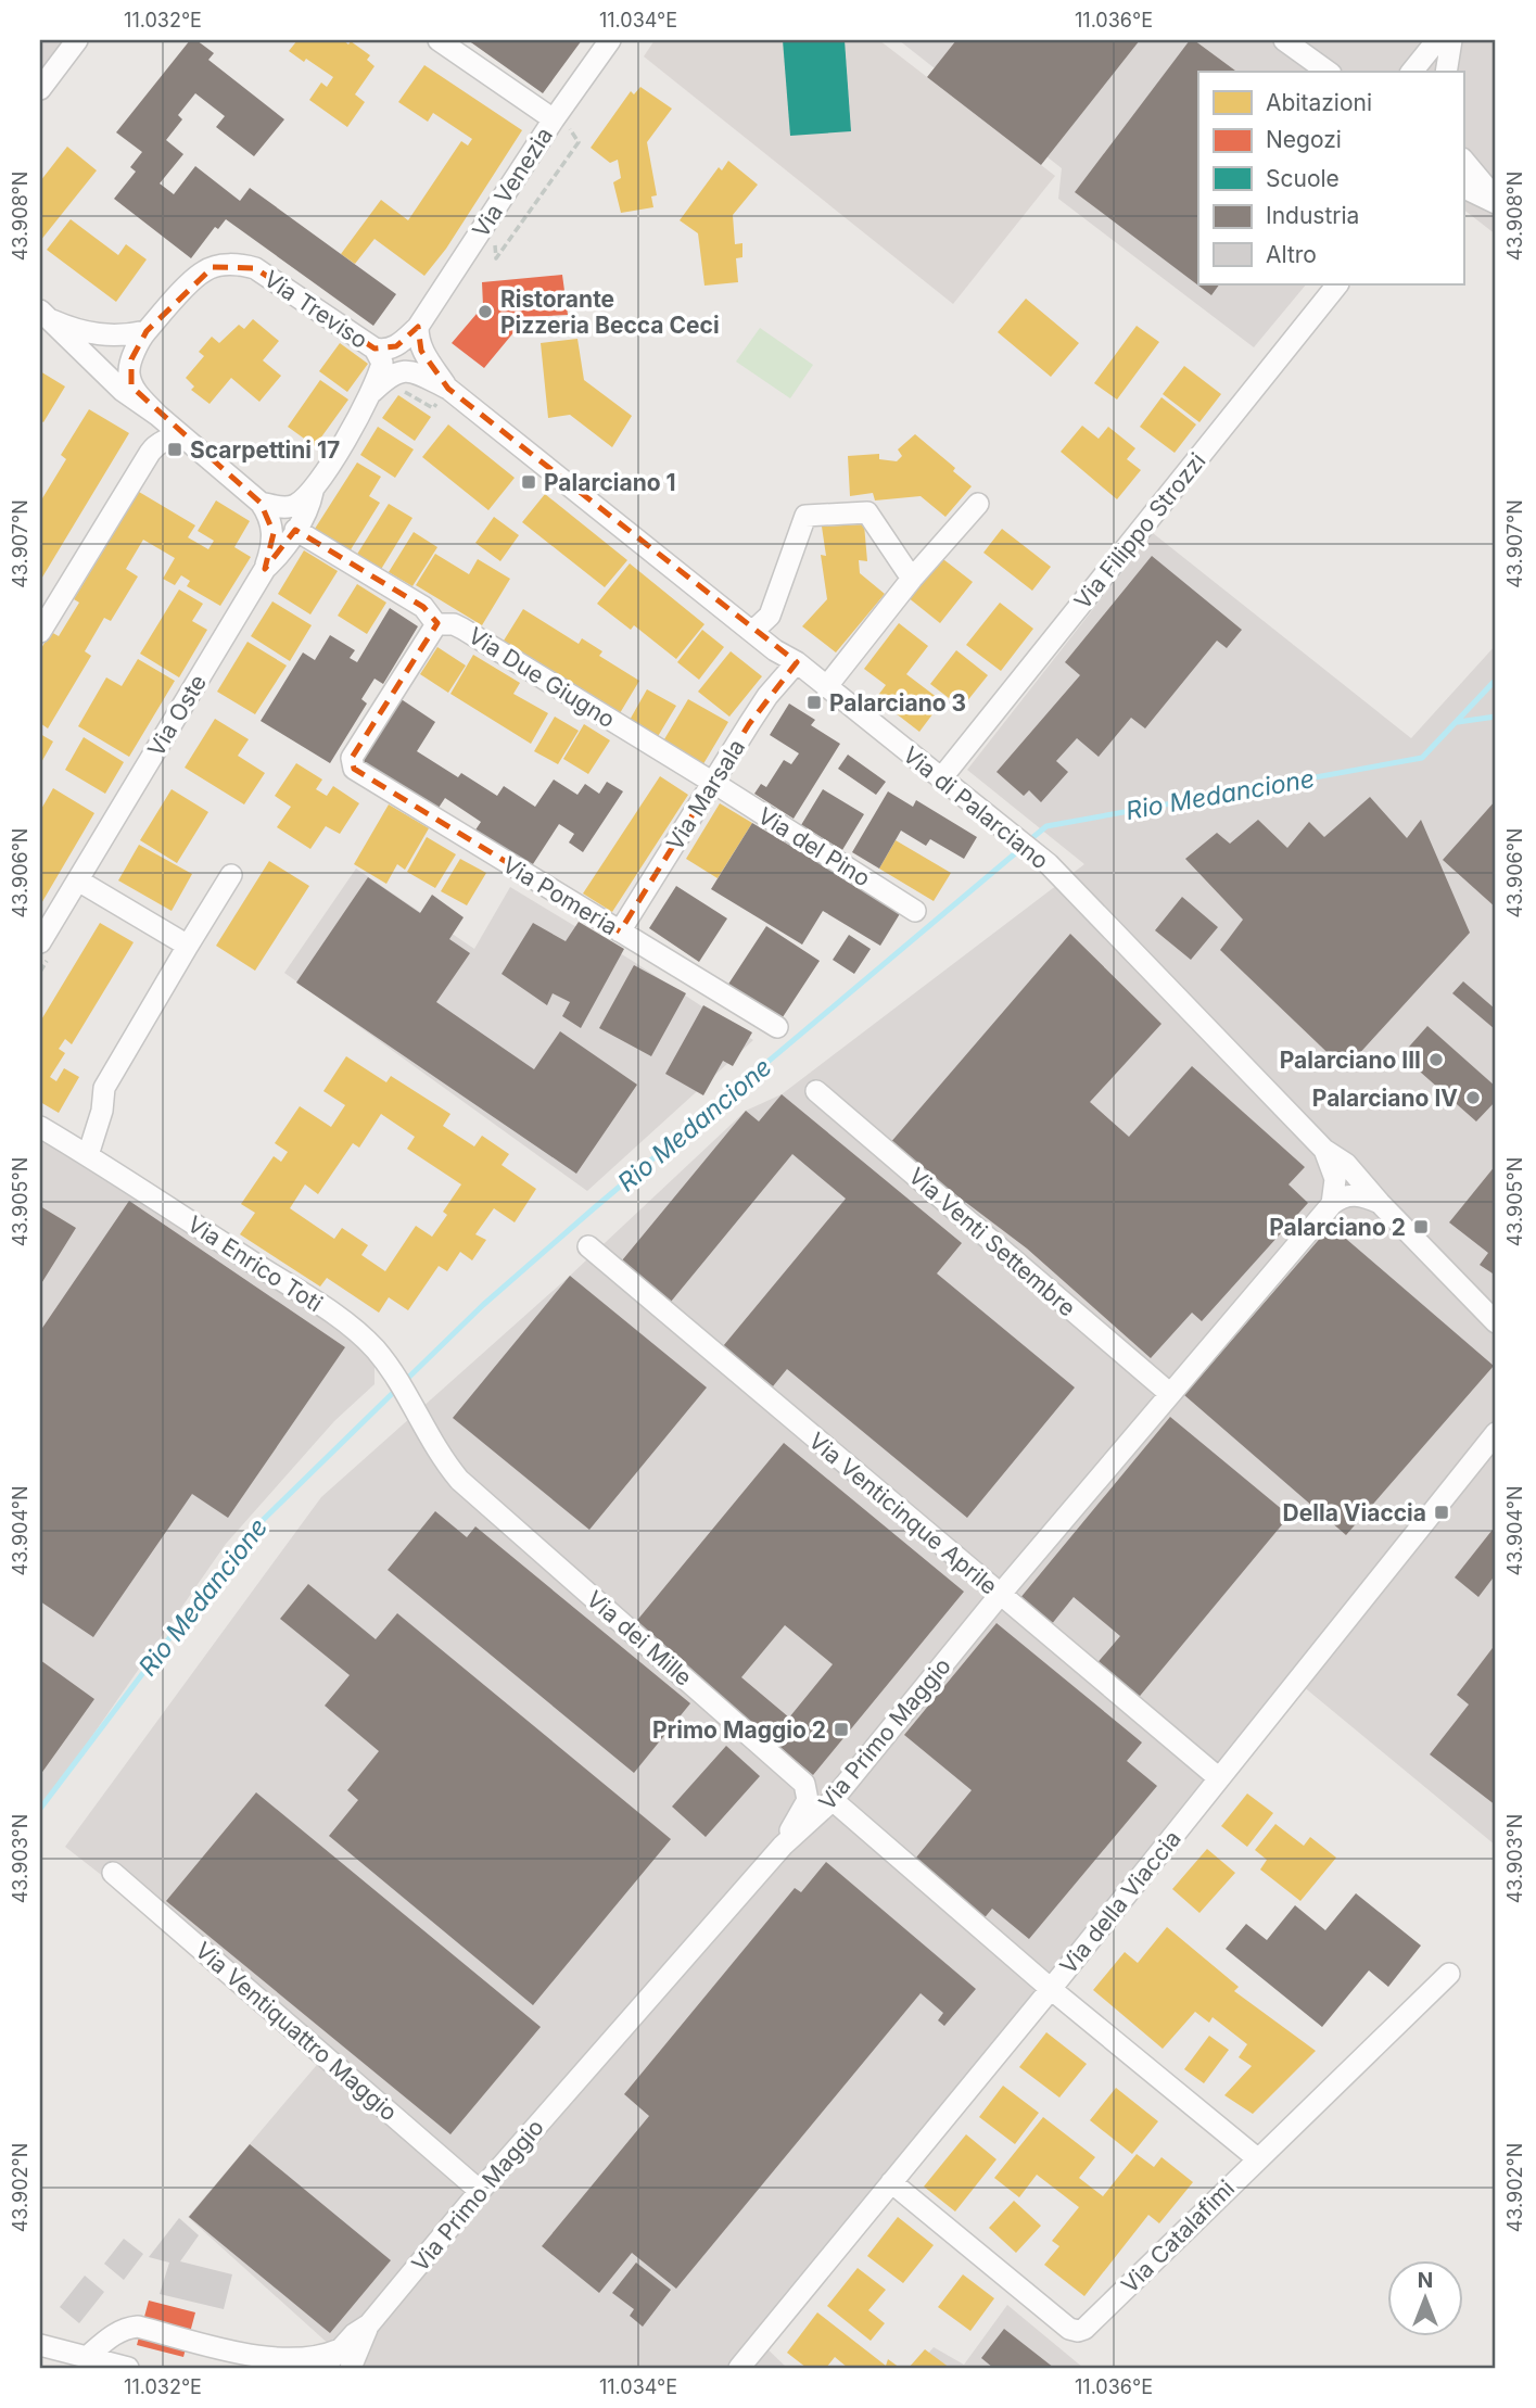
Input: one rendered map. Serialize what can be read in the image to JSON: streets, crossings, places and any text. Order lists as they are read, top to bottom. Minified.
{"streets":{"street":["Via Venezia","Via Treviso","Via Filippo Strozzi","Via Due Giugno","Via Oste","Via Marsala","Via di Palarciano","Via del Pino","Via Pomeria","Via Venti Settembre","Via Enrico Toti","Via Venticinque Aprile","Via dei Mille","Via Primo Maggio","Via della Viaccia","Via Ventiquattro Maggio","Via Catalafimi"]},"crossings":[["Via Venezia","Via Treviso"],["Via Venezia","Via Oste"],["Via Treviso","Via Oste"],["Via Filippo Strozzi","Via di Palarciano"],["Via Due Giugno","Via Oste"],["Via Due Giugno","Via Marsala"],["Via Due Giugno","Via del Pino"],["Via Due Giugno","Via Pomeria"],["Via Oste","Via di Palarciano"],["Via Marsala","Via di Palarciano"],["Via Marsala","Via del Pino"],["Via Marsala","Via Pomeria"],["Via Venti Settembre","Via Primo Maggio"],["Via Enrico Toti","Via dei Mille"],["Via Venticinque Aprile","Via Primo Maggio"],["Via Venticinque Aprile","Via della Viaccia"],["Via dei Mille","Via Primo Maggio"],["Via Primo Maggio","Via Ventiquattro Maggio"],["Via della Viaccia","Via Catalafimi"]],"water":["Rio Medancione"],"places":{"other":["Ristorante Pizzeria Becca Ceci","Palarciano III","Palarciano IV"],"transit":["Scarpettini 17","Palarciano 1","Palarciano 3","Palarciano 2","Della Viaccia","Primo Maggio 2"]},"legend":["Abitazioni","Negozi","Scuole","Industria","Altro"],"north":"top","coordinates":["11.032°E","11.034°E","11.036°E","43.908°N","43.907°N","43.906°N","43.905°N","43.904°N","43.903°N","43.902°N"]}
